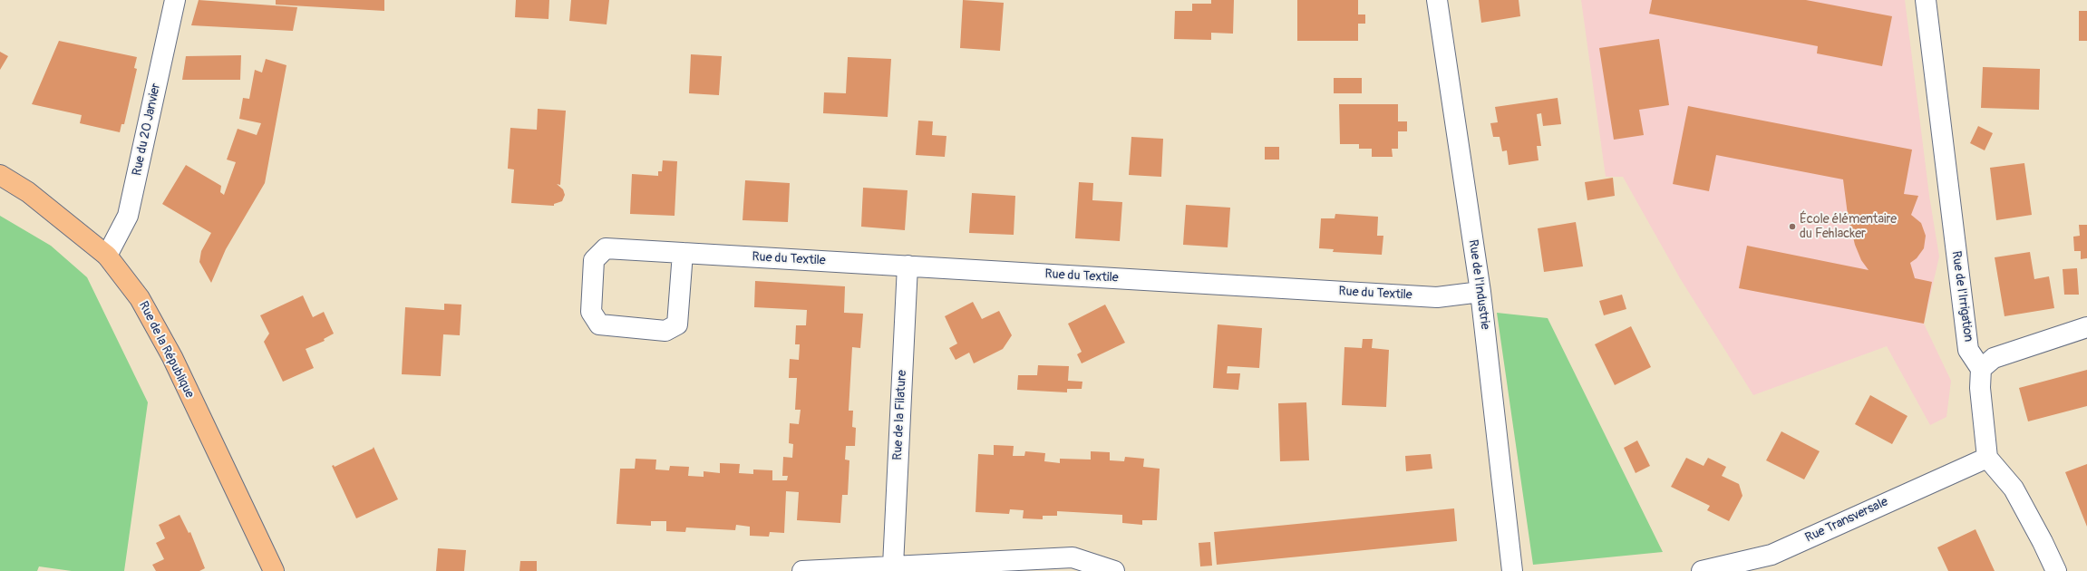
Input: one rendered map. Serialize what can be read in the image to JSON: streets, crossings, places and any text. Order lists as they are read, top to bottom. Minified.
{"streets":{"main road":["Rue de la République"],"street":["Rue du 20 Janvier","Rue du Textile","Rue de l'Industrie","Rue de l'Irrigation","Rue de la Filature","Rue Transversale"]},"crossings":[["Rue du 20 Janvier","Rue de la République"],["Rue du Textile","Rue de l'Industrie"],["Rue du Textile","Rue de la Filature"]],"places":["École élémentaire du Fehlacker"]}
